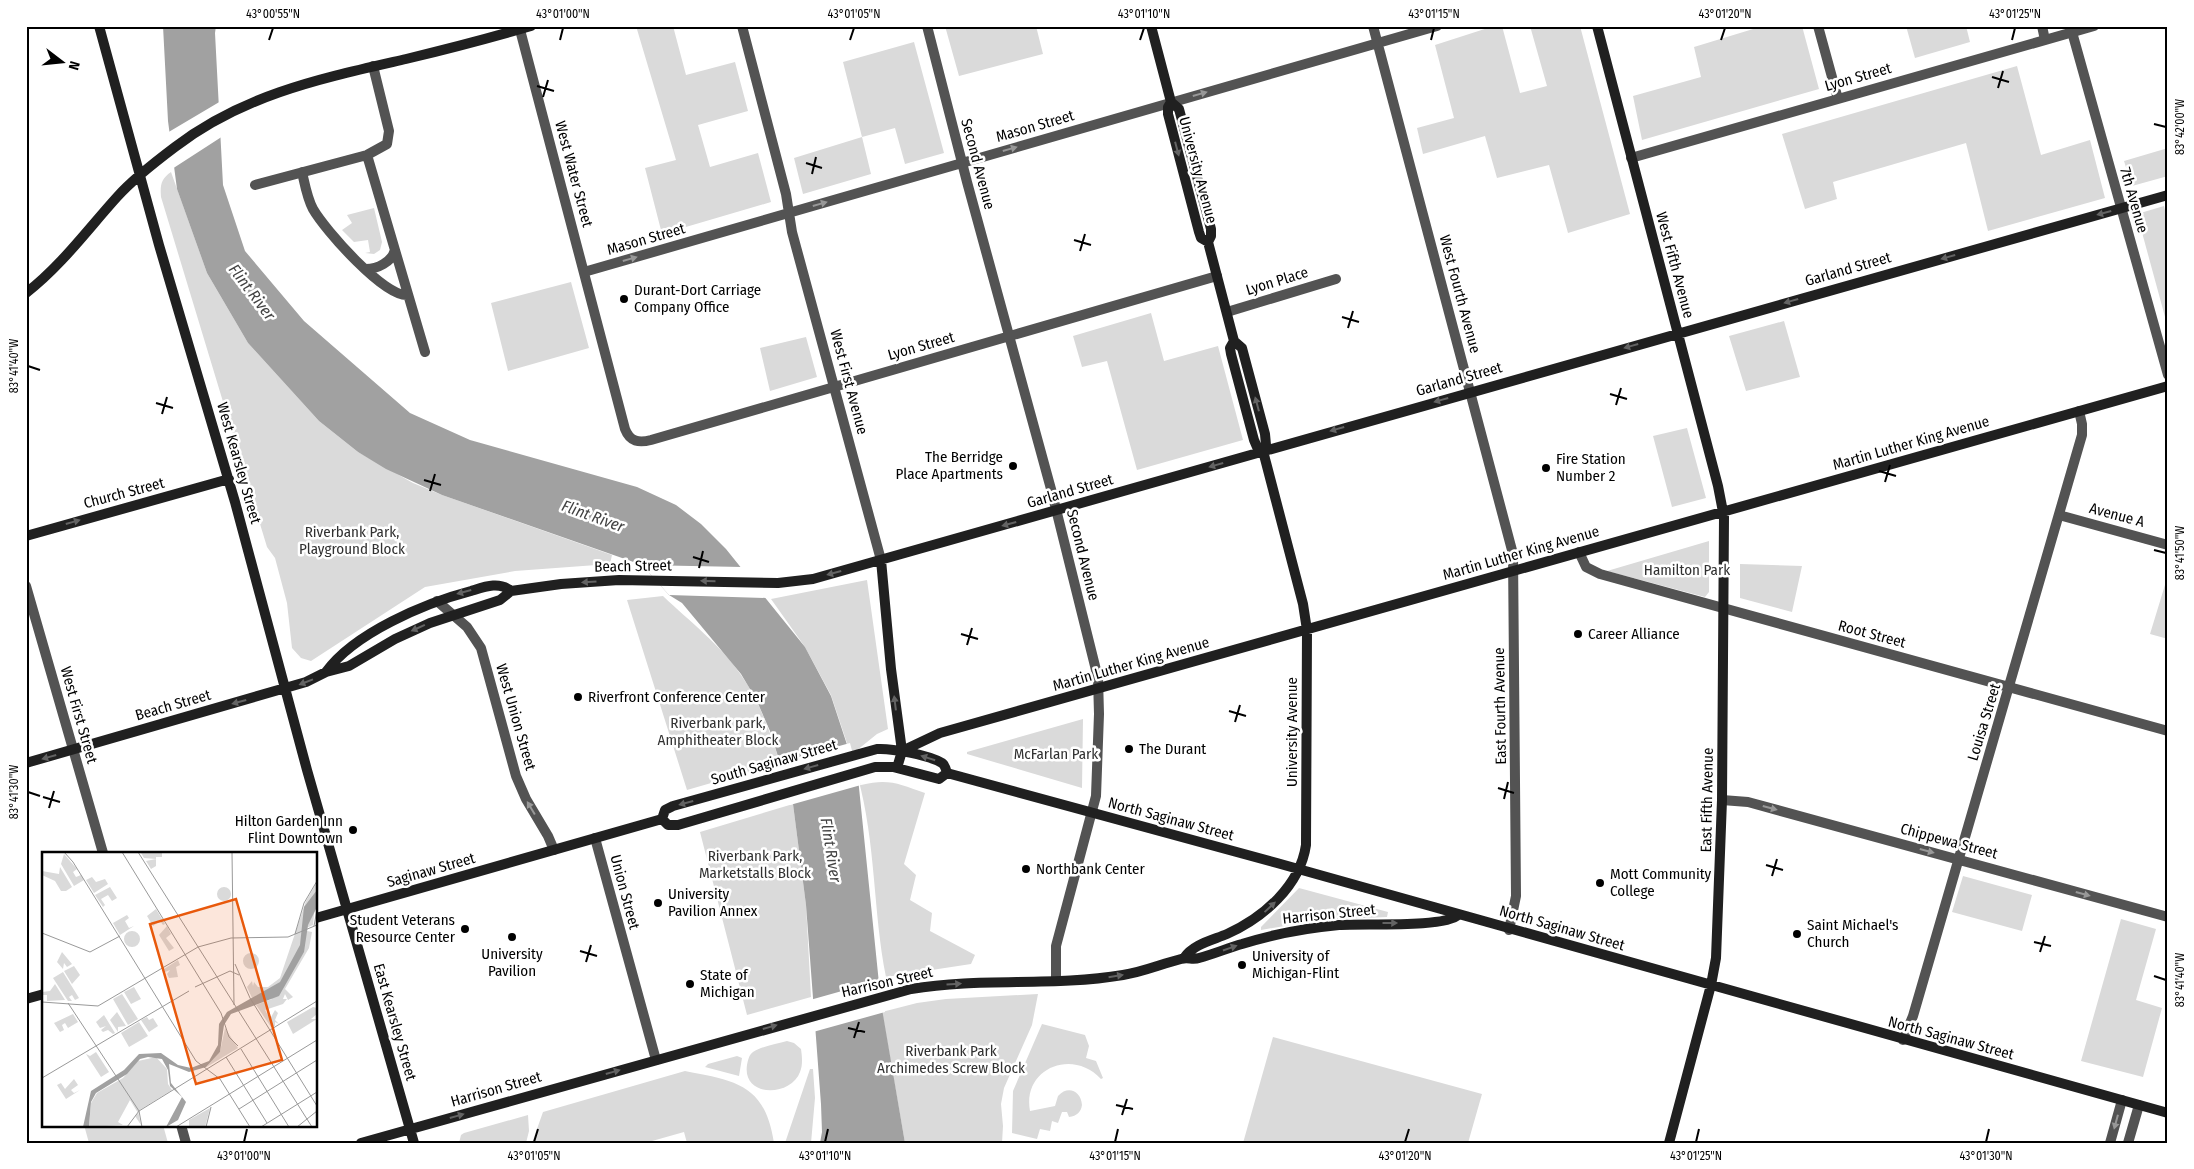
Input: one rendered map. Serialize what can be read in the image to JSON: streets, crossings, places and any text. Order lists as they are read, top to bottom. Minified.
{"streets":{"street":["Lyon Street","Mason Street","Second Avenue","University Avenue","West Water Street","7th Avenue","West Fifth Avenue","Garland Street","Lyon Place","West Fourth Avenue","West First Avenue","Martin Luther King Avenue","West Kearsley Street","Church Street","Avenue A","Beach Street","Root Street","East Fourth Avenue","West First Street","West Union Street","Louisa Street","South Saginaw Street","East Fifth Avenue","North Saginaw Street","Chippewa Street","Saginaw Street","Union Street","Harrison Street","East Kearsley Street"]},"crossings":[["Lyon Street","Second Avenue"],["Lyon Street","University Avenue"],["Lyon Street","West Water Street"],["Lyon Street","7th Avenue"],["Lyon Street","West Fifth Avenue"],["Lyon Street","West First Avenue"],["Mason Street","Second Avenue"],["Mason Street","University Avenue"],["Mason Street","West Water Street"],["Mason Street","West Fourth Avenue"],["Mason Street","West First Avenue"],["Second Avenue","Garland Street"],["Second Avenue","Martin Luther King Avenue"],["Second Avenue","North Saginaw Street"],["Second Avenue","Harrison Street"],["University Avenue","Garland Street"],["University Avenue","Lyon Place"],["University Avenue","Martin Luther King Avenue"],["University Avenue","North Saginaw Street"],["University Avenue","Harrison Street"],["7th Avenue","Garland Street"],["West Fifth Avenue","Garland Street"],["West Fifth Avenue","Martin Luther King Avenue"],["West Fifth Avenue","East Fifth Avenue"],["Garland Street","West Fourth Avenue"],["Garland Street","West First Avenue"],["Garland Street","Beach Street"],["West Fourth Avenue","Martin Luther King Avenue"],["West Fourth Avenue","East Fourth Avenue"],["West First Avenue","Martin Luther King Avenue"],["West First Avenue","South Saginaw Street"],["West First Avenue","North Saginaw Street"],["Martin Luther King Avenue","Root Street"],["Martin Luther King Avenue","East Fourth Avenue"],["Martin Luther King Avenue","Louisa Street"],["Martin Luther King Avenue","South Saginaw Street"],["Martin Luther King Avenue","East Fifth Avenue"],["Martin Luther King Avenue","North Saginaw Street"],["West Kearsley Street","Church Street"],["West Kearsley Street","Beach Street"],["West Kearsley Street","Saginaw Street"],["West Kearsley Street","East Kearsley Street"],["Avenue A","Louisa Street"],["Beach Street","West First Street"],["Beach Street","West Union Street"],["Root Street","Louisa Street"],["Root Street","East Fifth Avenue"],["East Fourth Avenue","North Saginaw Street"],["West Union Street","South Saginaw Street"],["West Union Street","Saginaw Street"],["Louisa Street","North Saginaw Street"],["Louisa Street","Chippewa Street"],["South Saginaw Street","North Saginaw Street"],["South Saginaw Street","Saginaw Street"],["South Saginaw Street","Union Street"],["East Fifth Avenue","North Saginaw Street"],["East Fifth Avenue","Chippewa Street"],["North Saginaw Street","Harrison Street"],["Saginaw Street","East Kearsley Street"],["Union Street","Harrison Street"],["Harrison Street","East Kearsley Street"]],"one_way":["Mason Street","Garland Street","Church Street","Beach Street","West Union Street","Chippewa Street","Harrison Street"],"water":["Flint River"],"parks":["Riverbank Park, Playground Block","Hamilton Park","Riverbank park, Amphitheater Block","McFarlan Park","Riverbank Park, Marketstalls Block","Riverbank Park Archimedes Screw Block"],"places":["Durant-Dort Carriage Company Office","The Berridge Place Apartments","Fire Station Number 2","Career Alliance","Riverfront Conference Center","The Durant","Hilton Garden Inn Flint Downtown","Northbank Center","Mott Community College","University Pavilion Annex","Student Veterans Resource Center","Saint Michael's Church","University Pavilion","University of Michigan-Flint","State of Michigan"],"north":"right","coordinates":["43°00'55\"N","43°01'00\"N","43°01'05\"N","43°01'10\"N","43°01'15\"N","43°01'20\"N","43°01'25\"N","83°42'00\"W","83°41'40\"W","83°41'50\"W","83°41'30\"W","43°01'30\"N"]}
